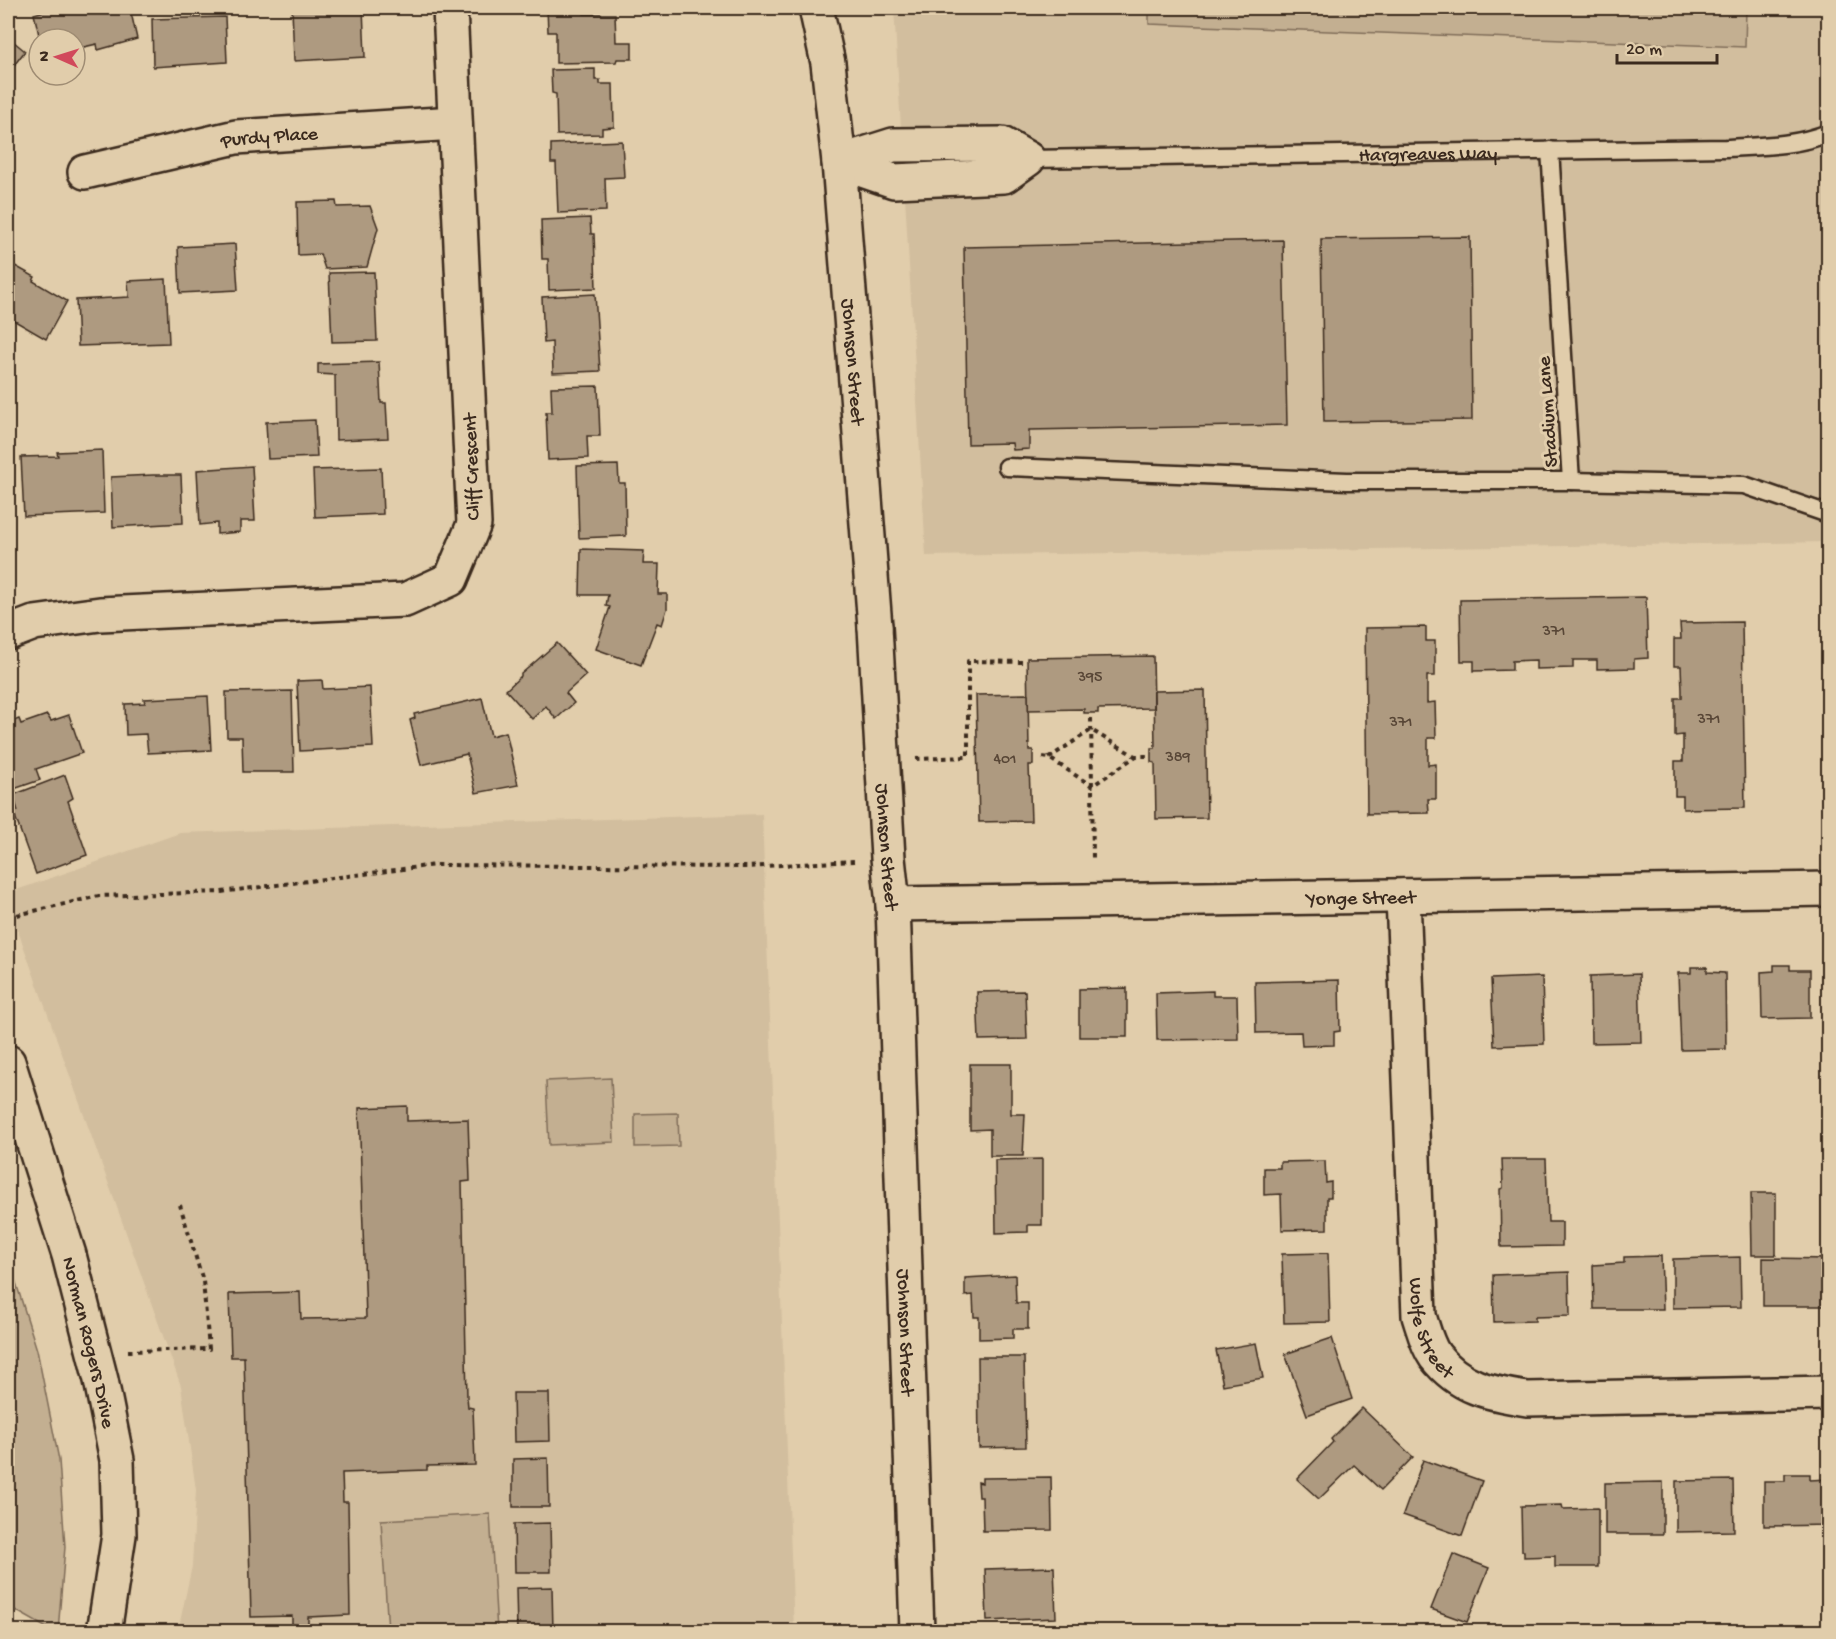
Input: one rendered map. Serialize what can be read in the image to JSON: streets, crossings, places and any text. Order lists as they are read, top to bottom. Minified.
{"streets":{"street":["Purdy Place","Hargreaves Way","Johnson Street","Cliff Crescent","Yonge Street","Wolfe Street","Norman Rogers Drive"],"lane":["Stadium Lane"]},"crossings":[["Purdy Place","Cliff Crescent"],["Hargreaves Way","Johnson Street"],["Hargreaves Way","Stadium Lane"],["Johnson Street","Yonge Street"],["Yonge Street","Wolfe Street"]],"house_numbers":["371","395","371","371","389","401"],"scale_bar":"20 m","north":"left"}
